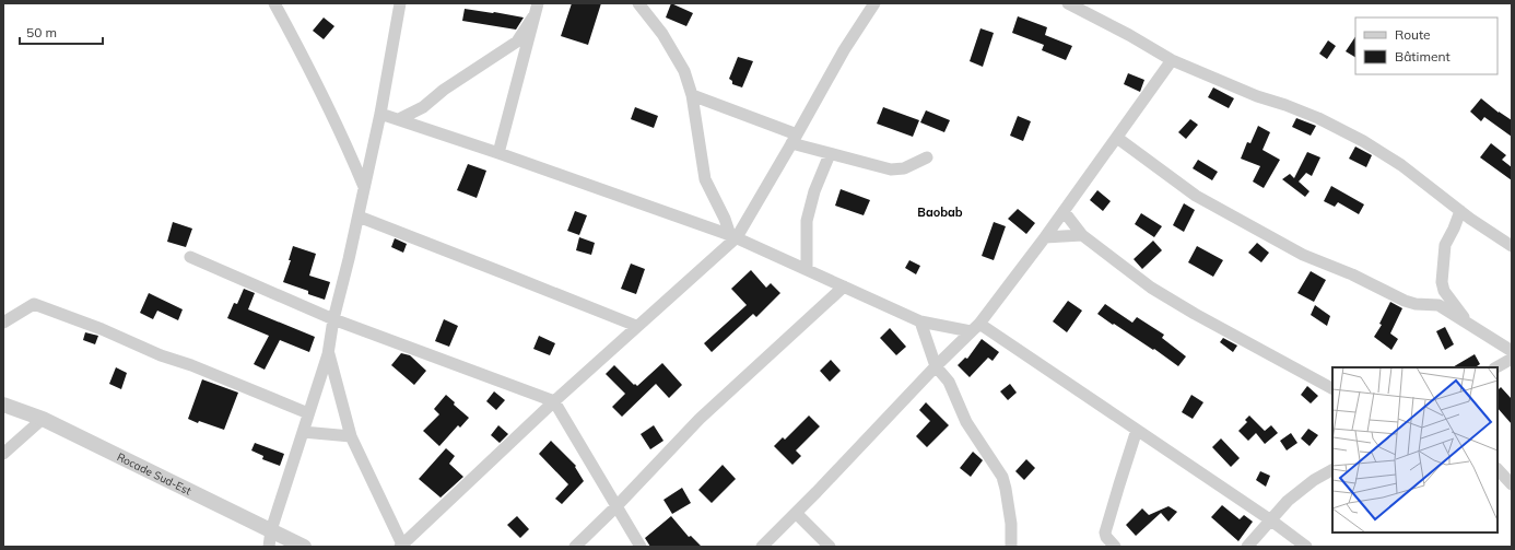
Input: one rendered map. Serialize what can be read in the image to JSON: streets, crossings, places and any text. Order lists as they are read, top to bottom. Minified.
{"streets":{"street":["Rocade Sud-Est"]},"districts":["Baobab"],"legend":["Route","Bâtiment"],"scale_bar":"50 m"}
